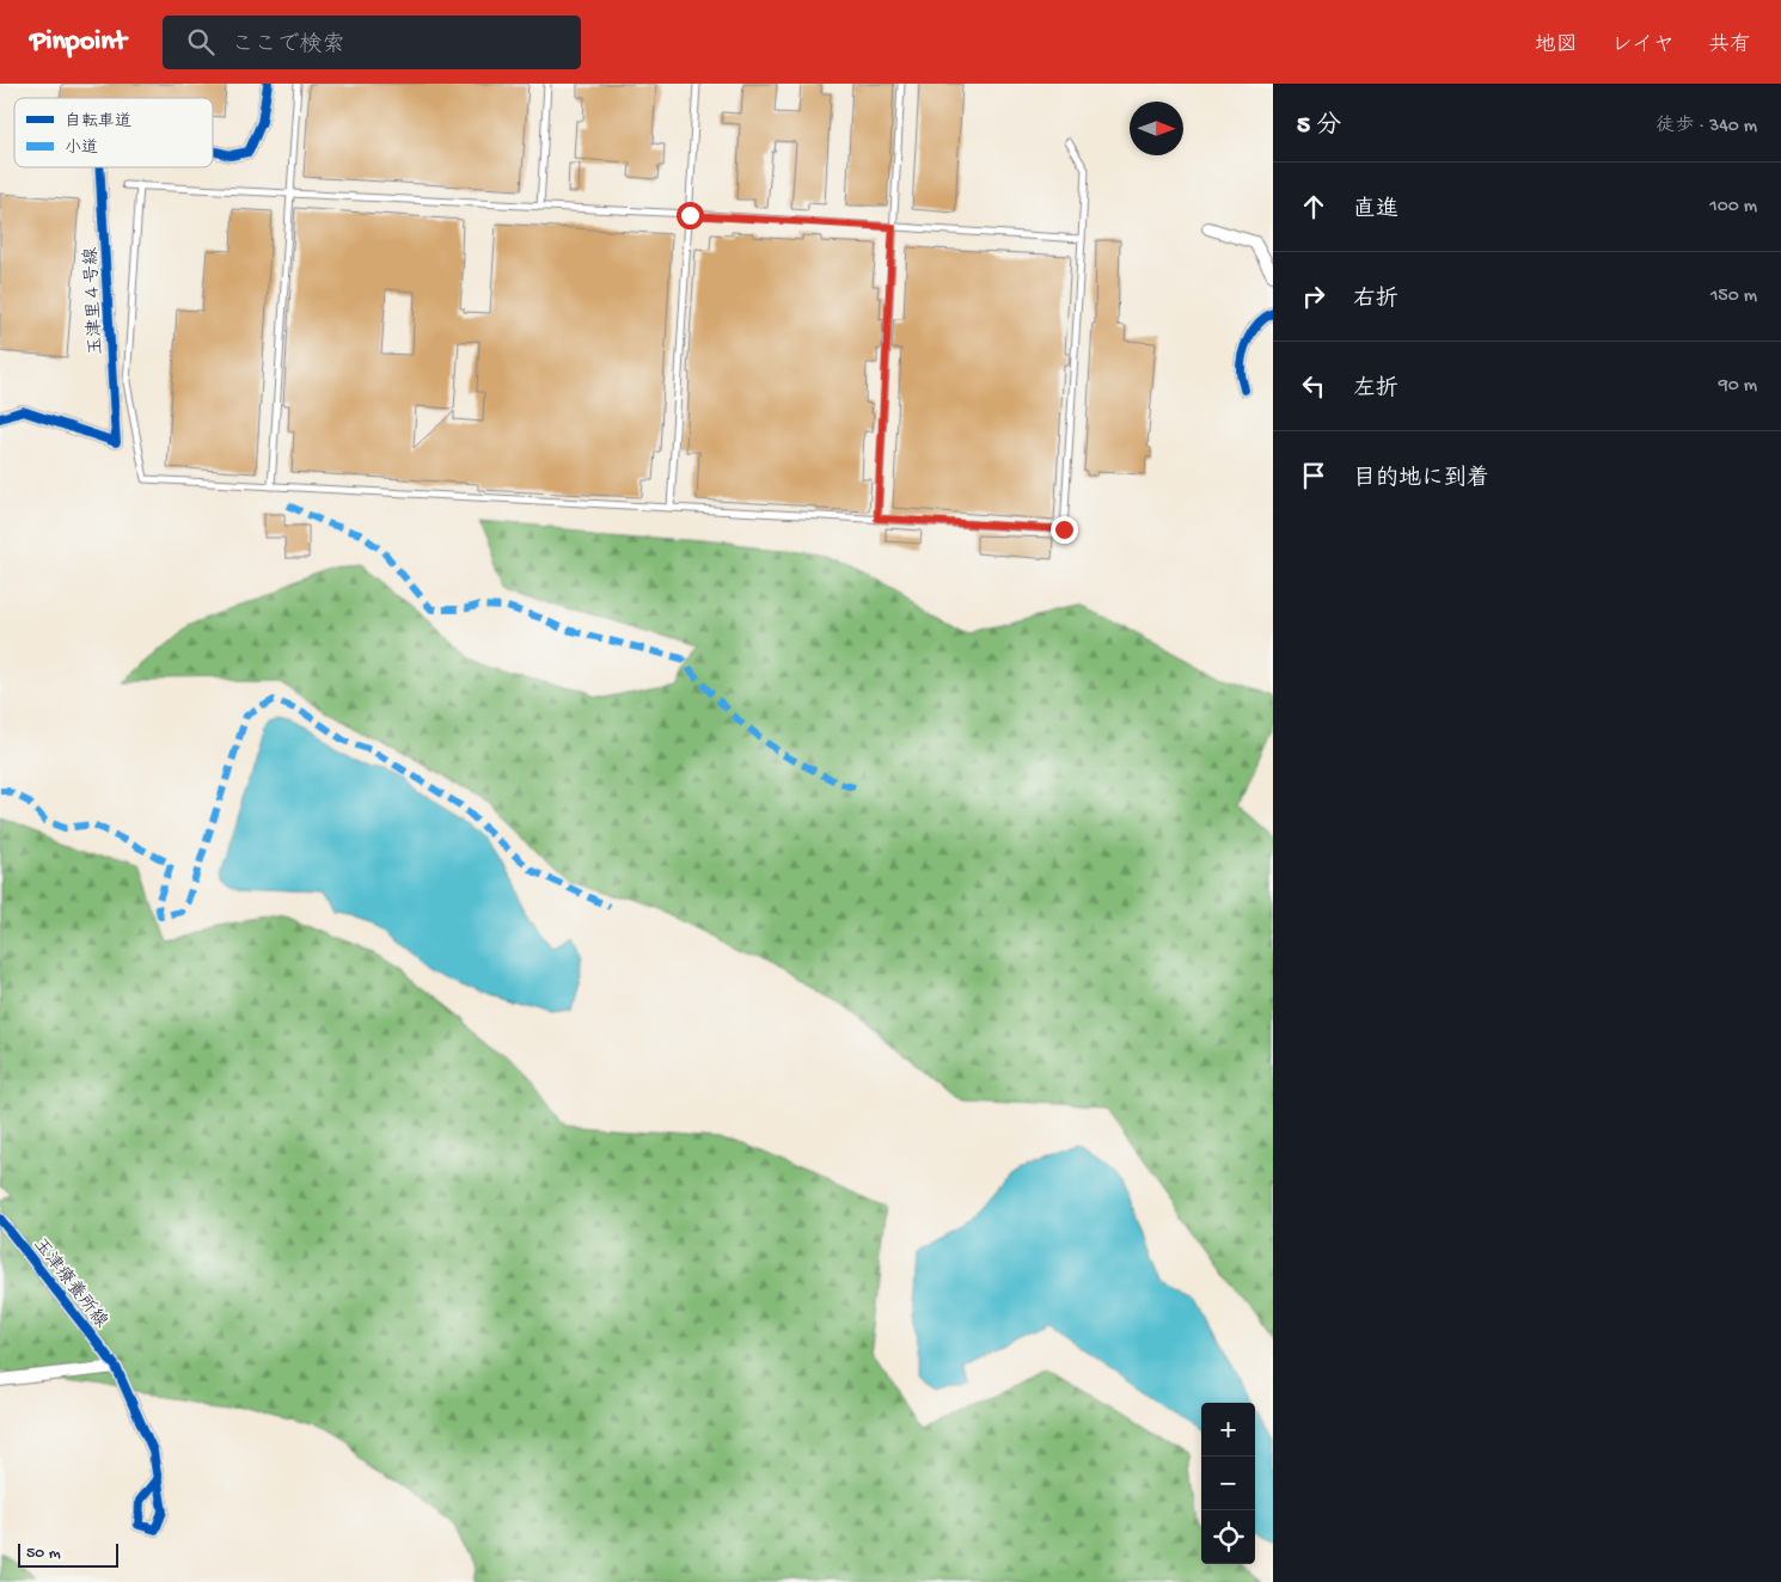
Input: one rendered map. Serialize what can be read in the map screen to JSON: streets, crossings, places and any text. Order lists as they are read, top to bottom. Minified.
{"streets":{"street":["玉津里４号線","玉津療養所線"]},"legend":["自転車道","小道"],"scale_bar":"50 m","north":"right","page":{"header":"Pinpoint","search":"ここで検索","nav":["地図","レイヤ","共有"],"heading":["5 分","徒歩 · 340 m"],"list":[["直進","100 m"],["右折","150 m"],["左折","90 m"],"目的地に到着"],"map_buttons":["+","−"],"scale":"50 m"}}
